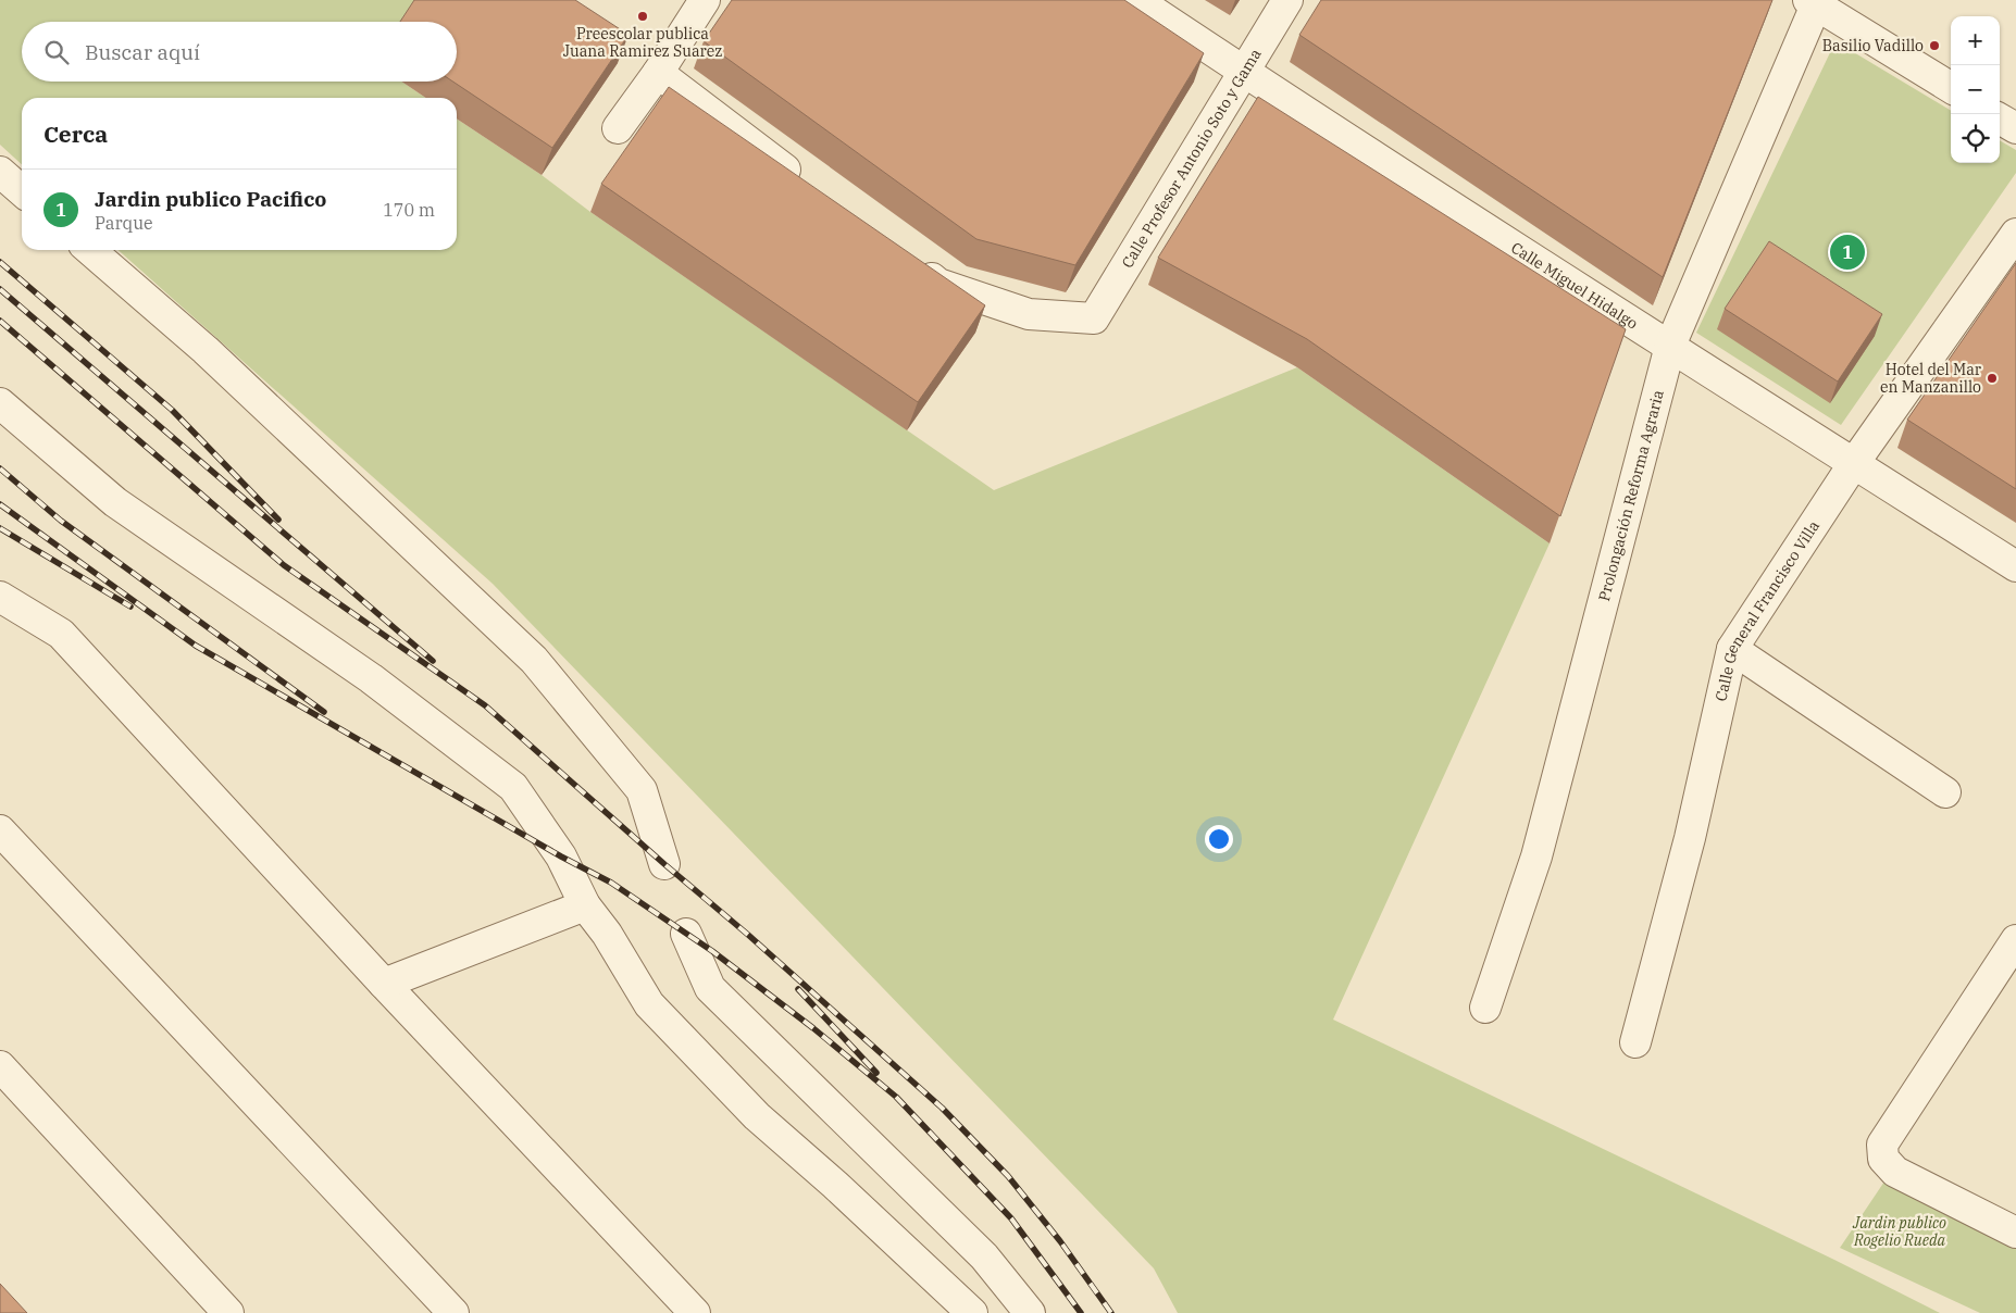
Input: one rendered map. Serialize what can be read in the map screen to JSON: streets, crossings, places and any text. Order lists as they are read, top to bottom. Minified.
{"streets":{"street":["Calle Profesor Antonio Soto y Gama","Calle Miguel Hidalgo","Prolongación Reforma Agraria","Calle General Francisco Villa"]},"crossings":[["Calle Profesor Antonio Soto y Gama","Calle Miguel Hidalgo"],["Calle Miguel Hidalgo","Prolongación Reforma Agraria"],["Calle Miguel Hidalgo","Calle General Francisco Villa"]],"parks":["Jardin publico Rogelio Rueda"],"places":["Preescolar publica Juana Ramirez Suarez","Basilio Vadillo","Hotel del Mar en Manzanillo"],"page":{"map_buttons":["+","−"],"search":"Buscar aquí","heading":"Cerca","list":[{"mark":"1","name":"Jardin publico Pacifico","note":"Parque","value":"170 m"}],"pins":"1"}}
